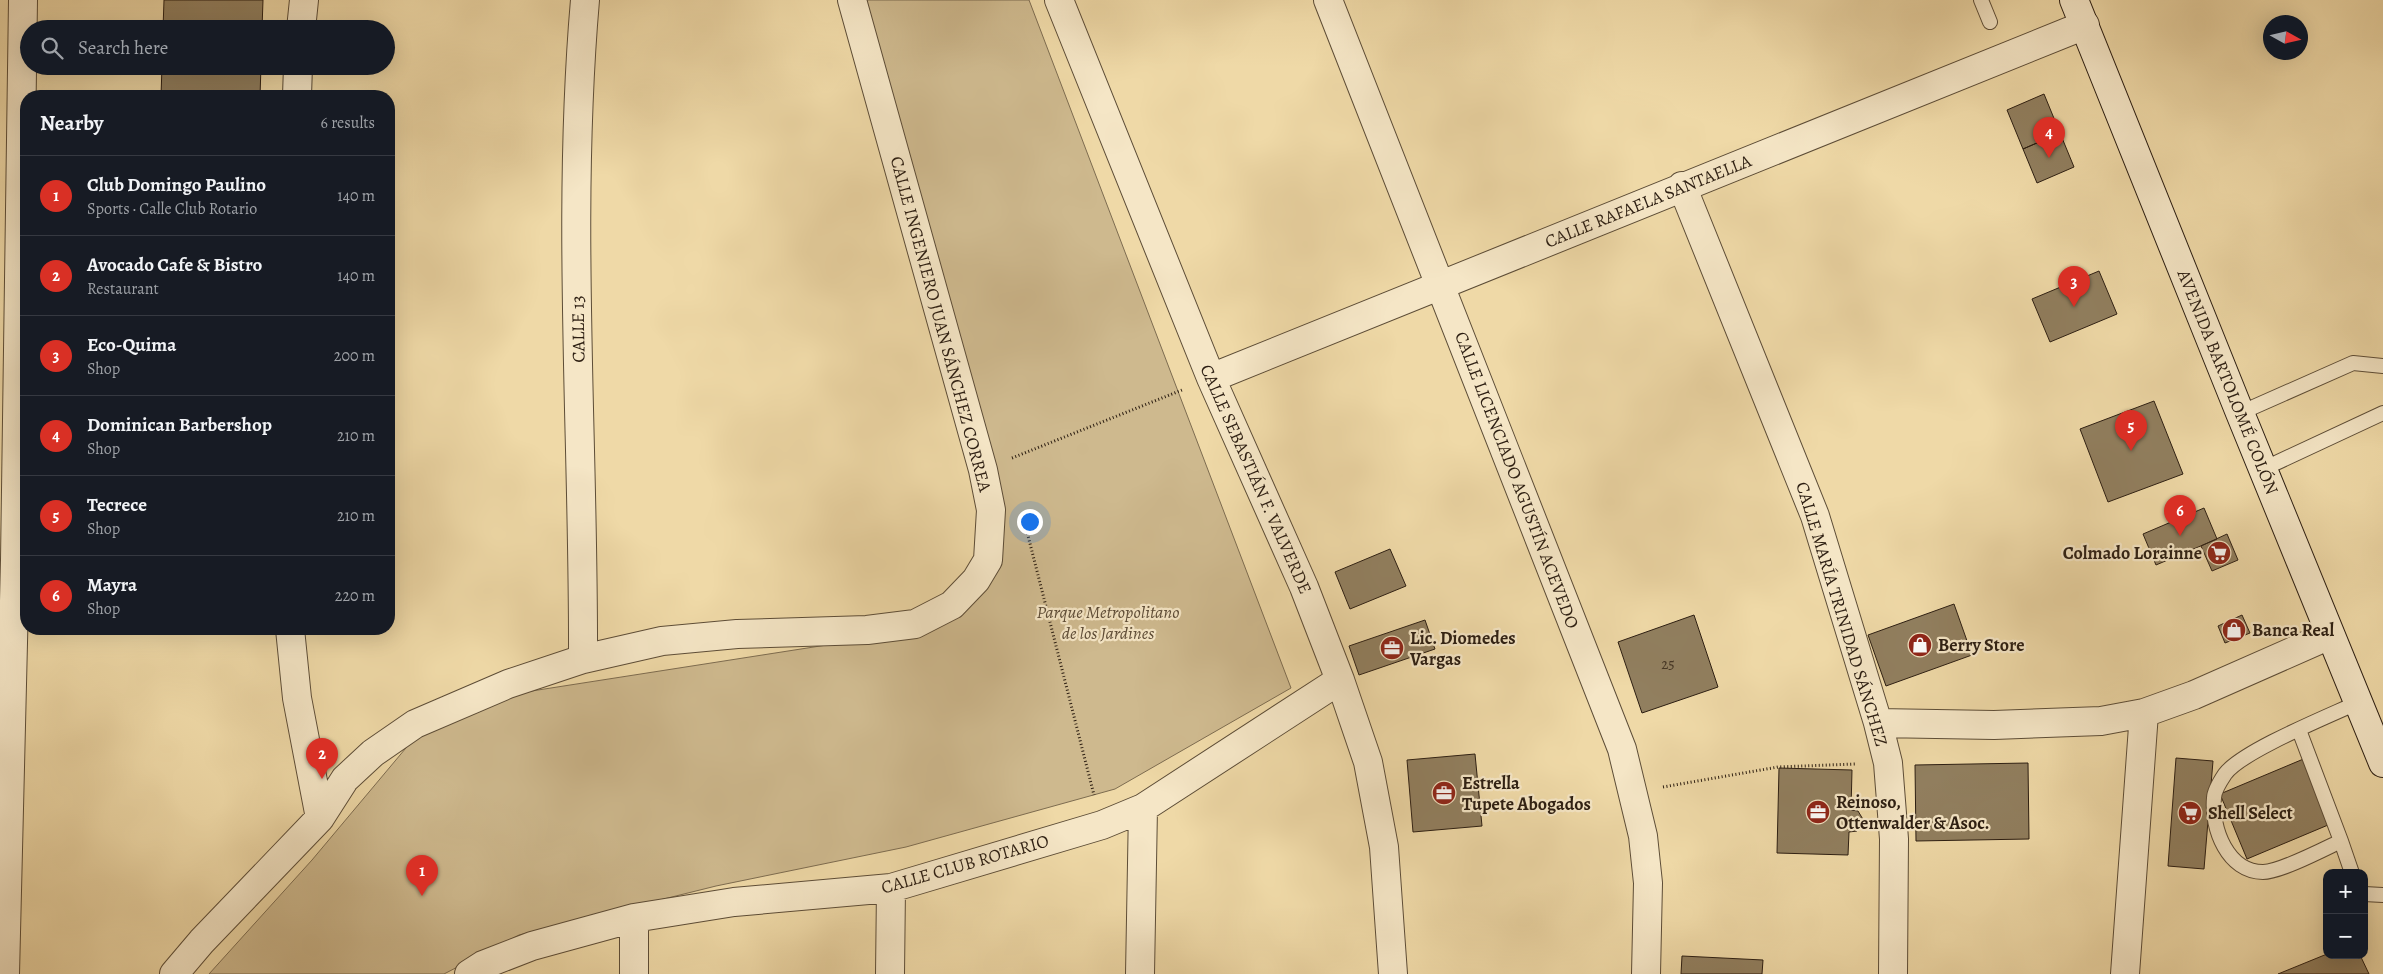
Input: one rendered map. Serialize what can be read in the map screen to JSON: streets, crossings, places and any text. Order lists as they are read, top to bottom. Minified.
{"streets":{"street":["CALLE RAFAELA SANTAELLA","CALLE INGENIERO JUAN SÁNCHEZ CORREA","CALLE 13","AVENIDA BARTOLOMÉ COLÓN","CALLE SEBASTIÁN F. VALVERDE","CALLE LICENCIADO AGUSTÍN ACEVEDO","CALLE MARÍA TRINIDAD SÁNCHEZ","CALLE CLUB ROTARIO"]},"crossings":[["CALLE RAFAELA SANTAELLA","AVENIDA BARTOLOMÉ COLÓN"],["CALLE RAFAELA SANTAELLA","CALLE SEBASTIÁN F. VALVERDE"],["CALLE RAFAELA SANTAELLA","CALLE LICENCIADO AGUSTÍN ACEVEDO"],["CALLE RAFAELA SANTAELLA","CALLE MARÍA TRINIDAD SÁNCHEZ"],["CALLE INGENIERO JUAN SÁNCHEZ CORREA","CALLE 13"],["CALLE SEBASTIÁN F. VALVERDE","CALLE CLUB ROTARIO"]],"parks":["Parque Metropolitano de los Jardines"],"places":{"supermarket":["Colmado Lorainne","Shell Select"],"shop":["Banca Real","Berry Store"],"office":["Lic. Diomedes Vargas","Estrella Tupete Abogados","Reinoso, Ottenwalder & Asoc."]},"house_numbers":["25"],"north":"right","page":{"search":"Search here","heading":["Nearby","6 results"],"pins":["4","3","5","6","2","1"],"list":[{"mark":"1","name":"Club Domingo Paulino","note":"Sports · Calle Club Rotario","value":"140 m"},{"mark":"2","name":"Avocado Cafe & Bistro","note":"Restaurant","value":"140 m"},{"mark":"3","name":"Eco-Quima","note":"Shop","value":"200 m"},{"mark":"4","name":"Dominican Barbershop","note":"Shop","value":"210 m"},{"mark":"5","name":"Tecrece","note":"Shop","value":"210 m"},{"mark":"6","name":"Mayra","note":"Shop","value":"220 m"}],"map_buttons":["+","−"]}}
